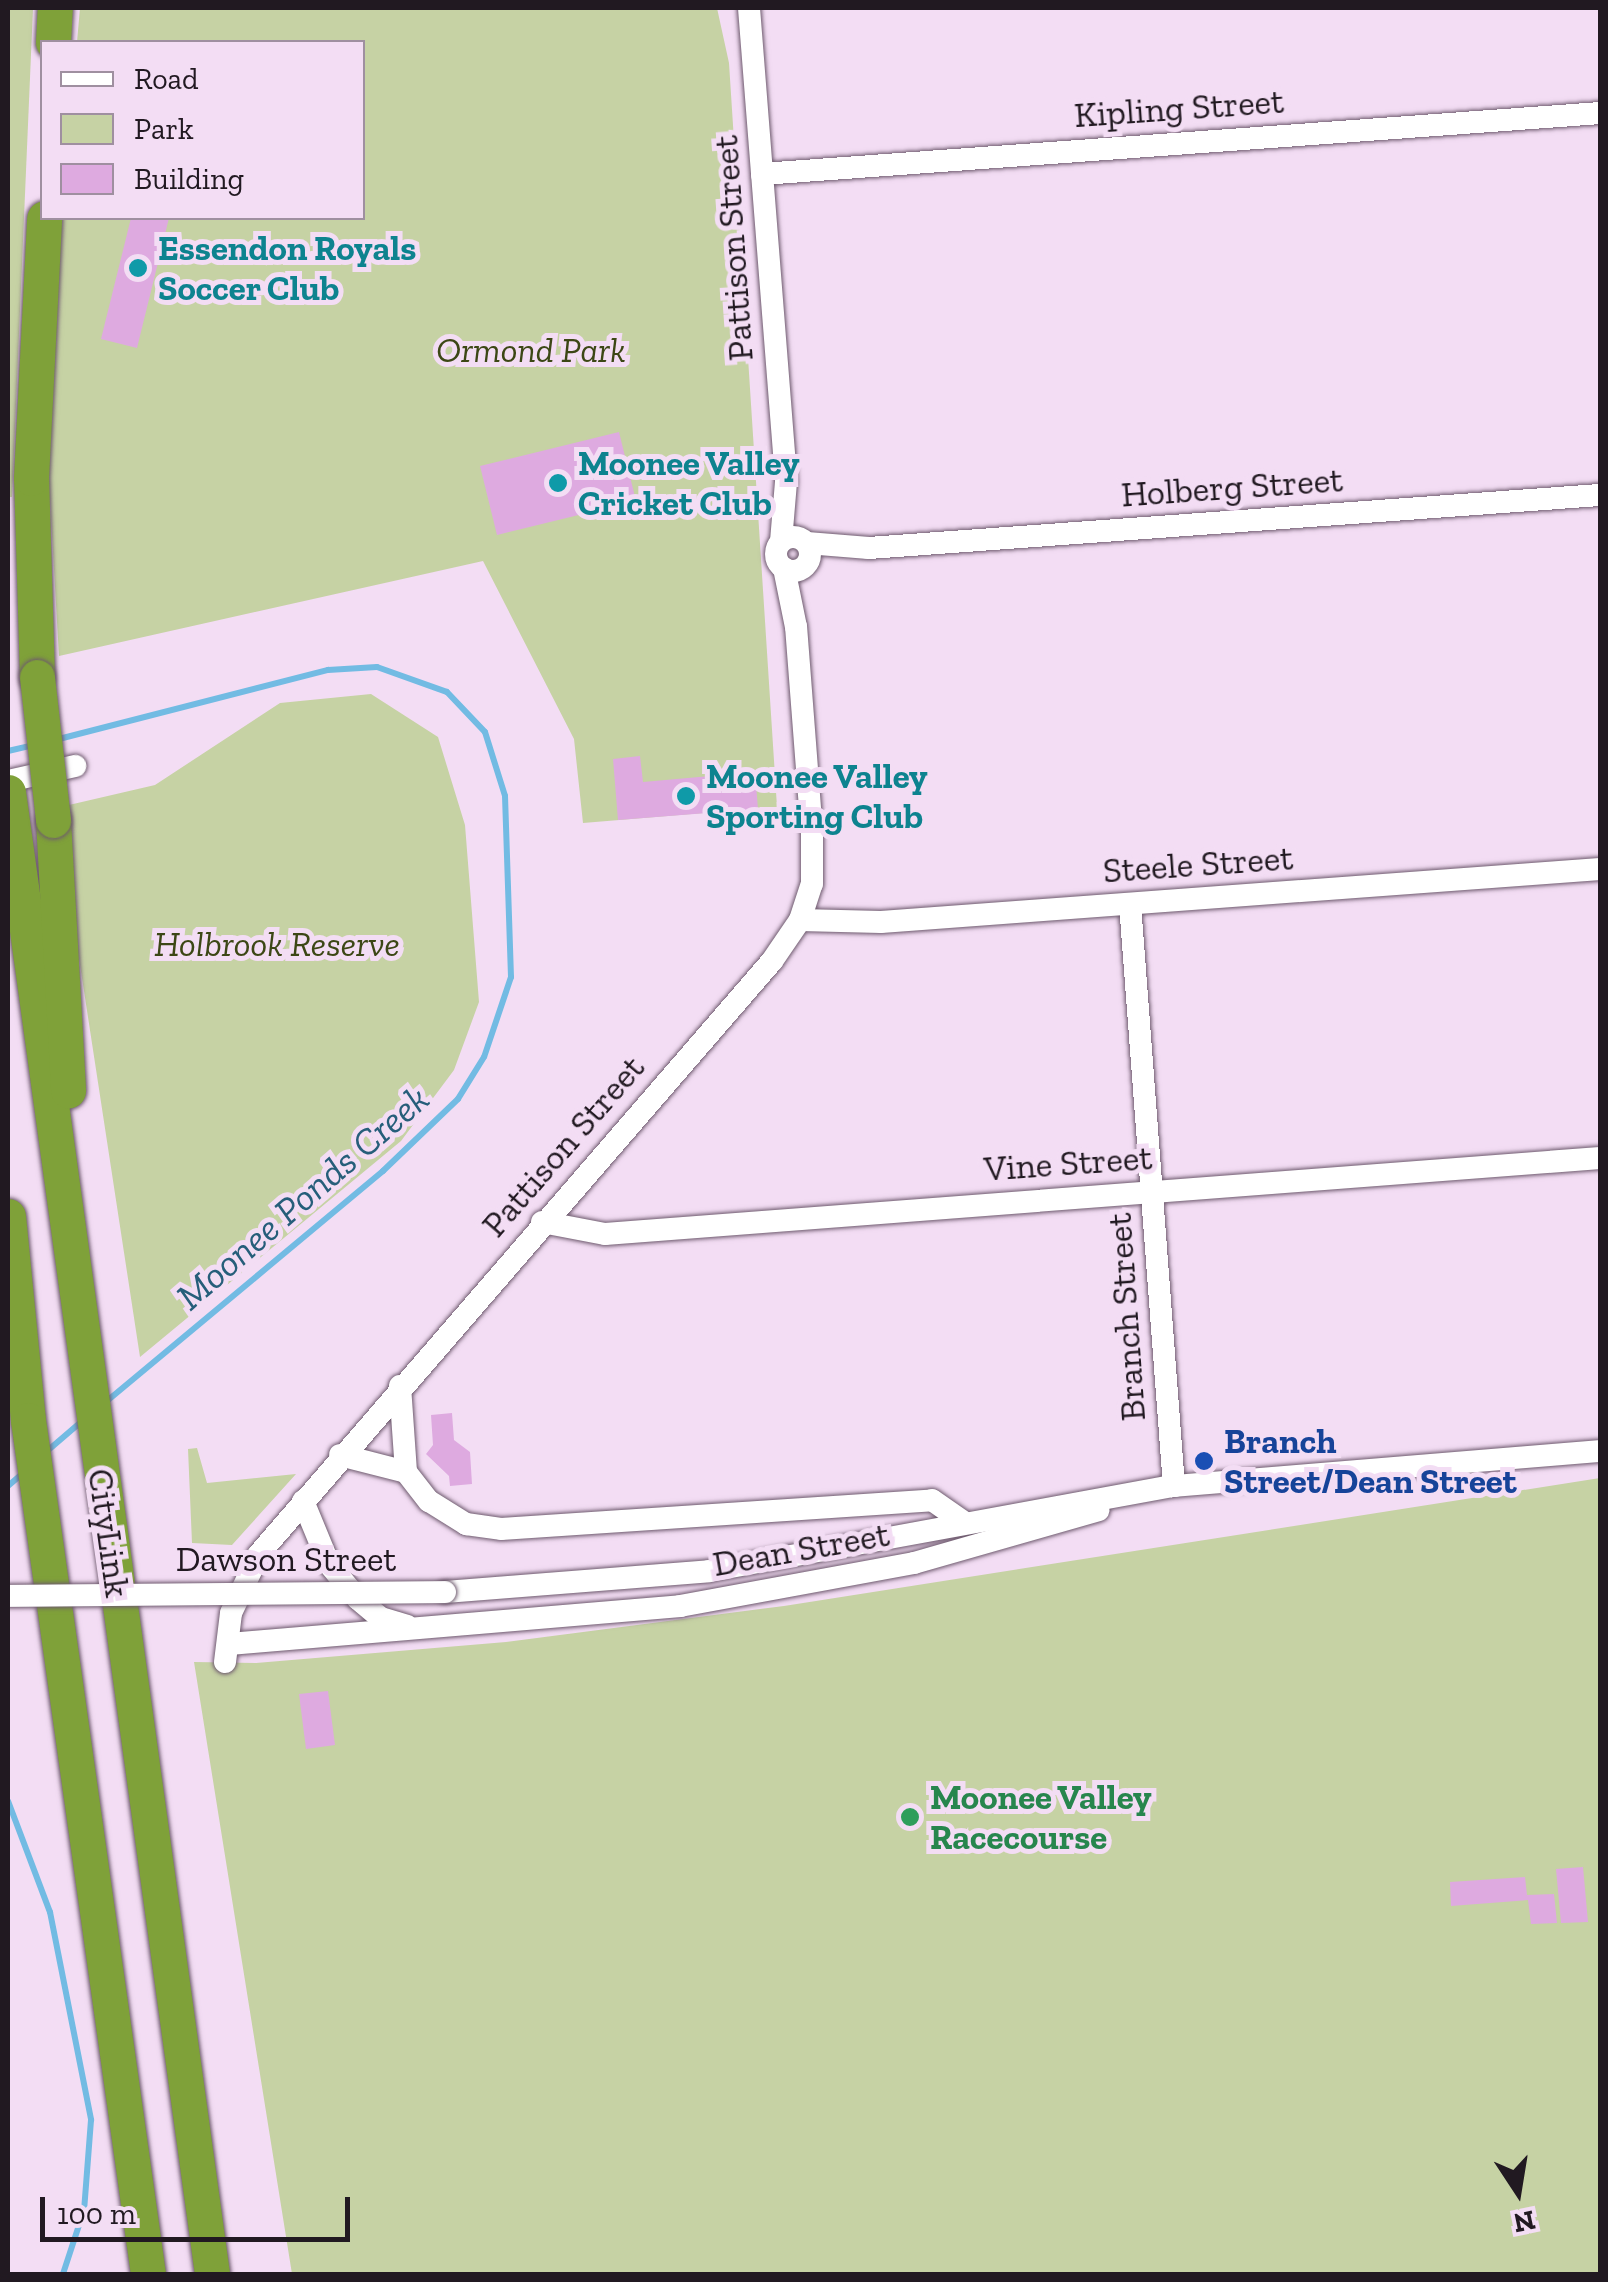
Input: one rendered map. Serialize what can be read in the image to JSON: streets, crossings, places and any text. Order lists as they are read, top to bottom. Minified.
{"streets":{"highway":["CityLink"],"street":["Kipling Street","Pattison Street","Holberg Street","Steele Street","Vine Street","Branch Street","Dean Street","Dawson Street"]},"crossings":[["Kipling Street","Pattison Street"],["Pattison Street","Holberg Street"],["Pattison Street","Steele Street"],["Pattison Street","Vine Street"],["Pattison Street","Dean Street"],["Steele Street","Branch Street"],["Vine Street","Branch Street"],["Branch Street","Dean Street"],["Dean Street","Dawson Street"]],"water":["Moonee Ponds Creek"],"parks":["Ormond Park","Holbrook Reserve"],"places":["Essendon Royals Soccer Club","Moonee Valley Cricket Club","Moonee Valley Sporting Club","Branch Street/Dean Street","Moonee Valley Racecourse"],"legend":["Road","Park","Building"],"scale_bar":"100 m","north":"bottom"}
